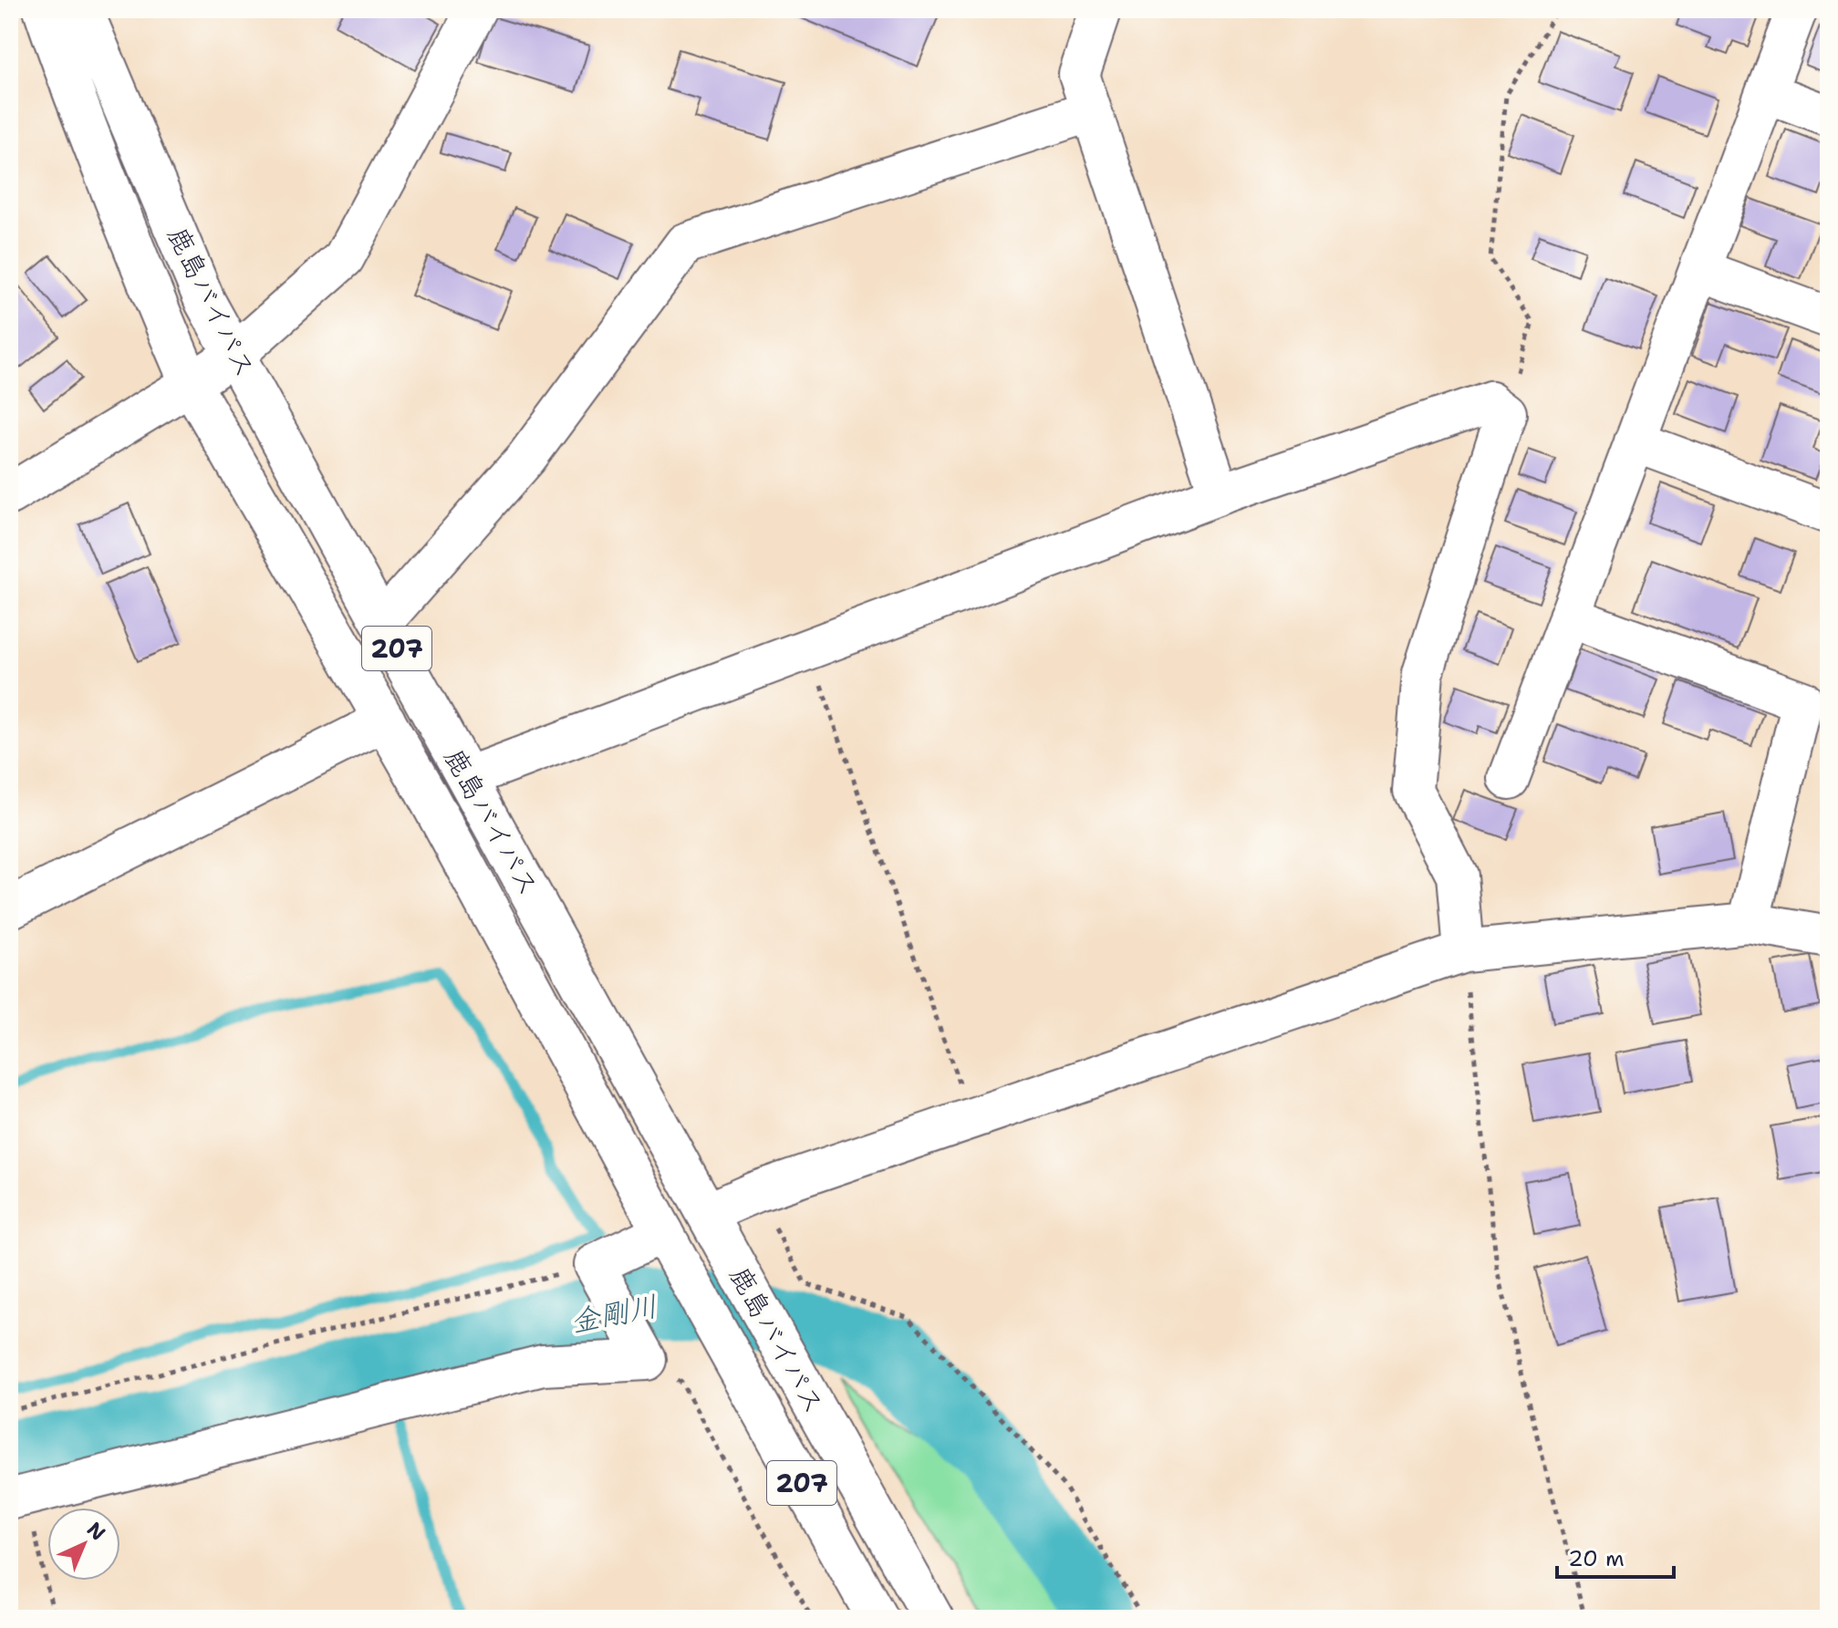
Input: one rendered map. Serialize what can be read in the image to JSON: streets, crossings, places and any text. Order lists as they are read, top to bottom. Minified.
{"streets":{"main road":["鹿島バイパス","207"]},"water":["金剛川"],"scale_bar":"20 m","north":"top right"}
